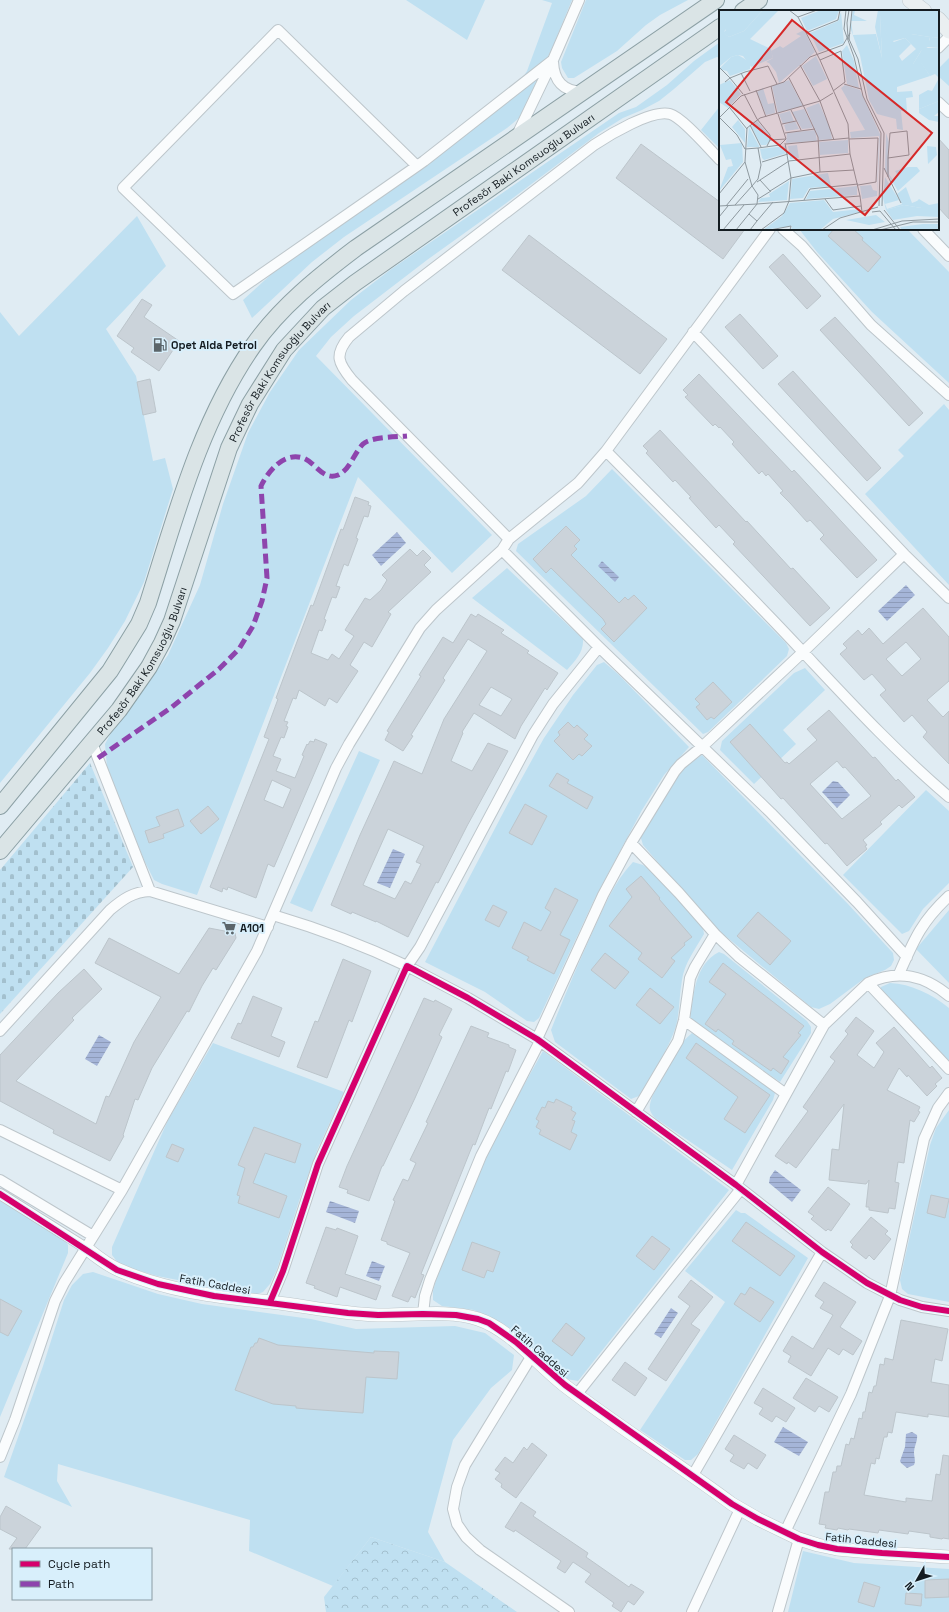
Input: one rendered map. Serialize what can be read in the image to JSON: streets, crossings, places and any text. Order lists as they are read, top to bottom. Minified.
{"streets":{"main road":["Profesör Baki Komsuoğlu Bulvarı"],"street":["Fatih Caddesi"]},"places":{"fuel station":["Opet Alda Petrol"],"supermarket":["A101"]},"legend":["Cycle path","Path"],"north":"bottom left"}
